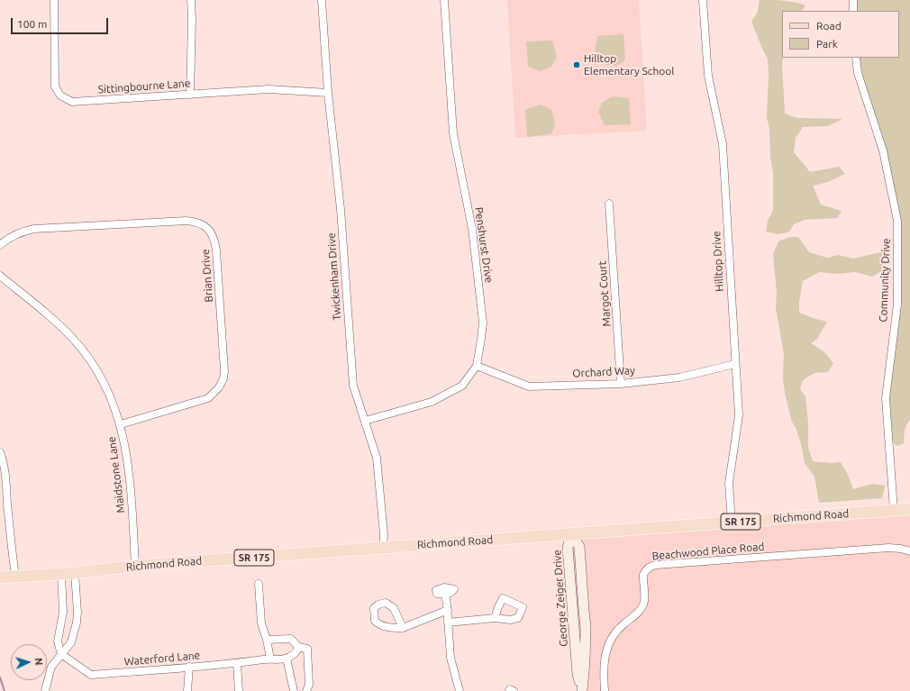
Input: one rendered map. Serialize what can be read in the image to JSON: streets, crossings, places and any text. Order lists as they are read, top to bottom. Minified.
{"streets":{"main road":["Richmond Road","SR 175"],"street":["Sittingbourne Lane","Penshurst Drive","Hilltop Drive","Brian Drive","Twickenham Drive","Community Drive","Margot Court","Orchard Way","Maidstone Lane","Beachwood Place Road","George Zeiger Drive","Waterford Lane"]},"crossings":[["Sittingbourne Lane","Twickenham Drive"],["Penshurst Drive","Twickenham Drive"],["Penshurst Drive","Orchard Way"],["Hilltop Drive","Orchard Way"],["Hilltop Drive","Richmond Road"],["Brian Drive","Maidstone Lane"],["Twickenham Drive","Richmond Road"],["Community Drive","Richmond Road"],["Margot Court","Orchard Way"],["Maidstone Lane","Richmond Road"],["Richmond Road","George Zeiger Drive"]],"places":["Hilltop Elementary School"],"legend":["Road","Park"],"scale_bar":"100 m","north":"right"}
